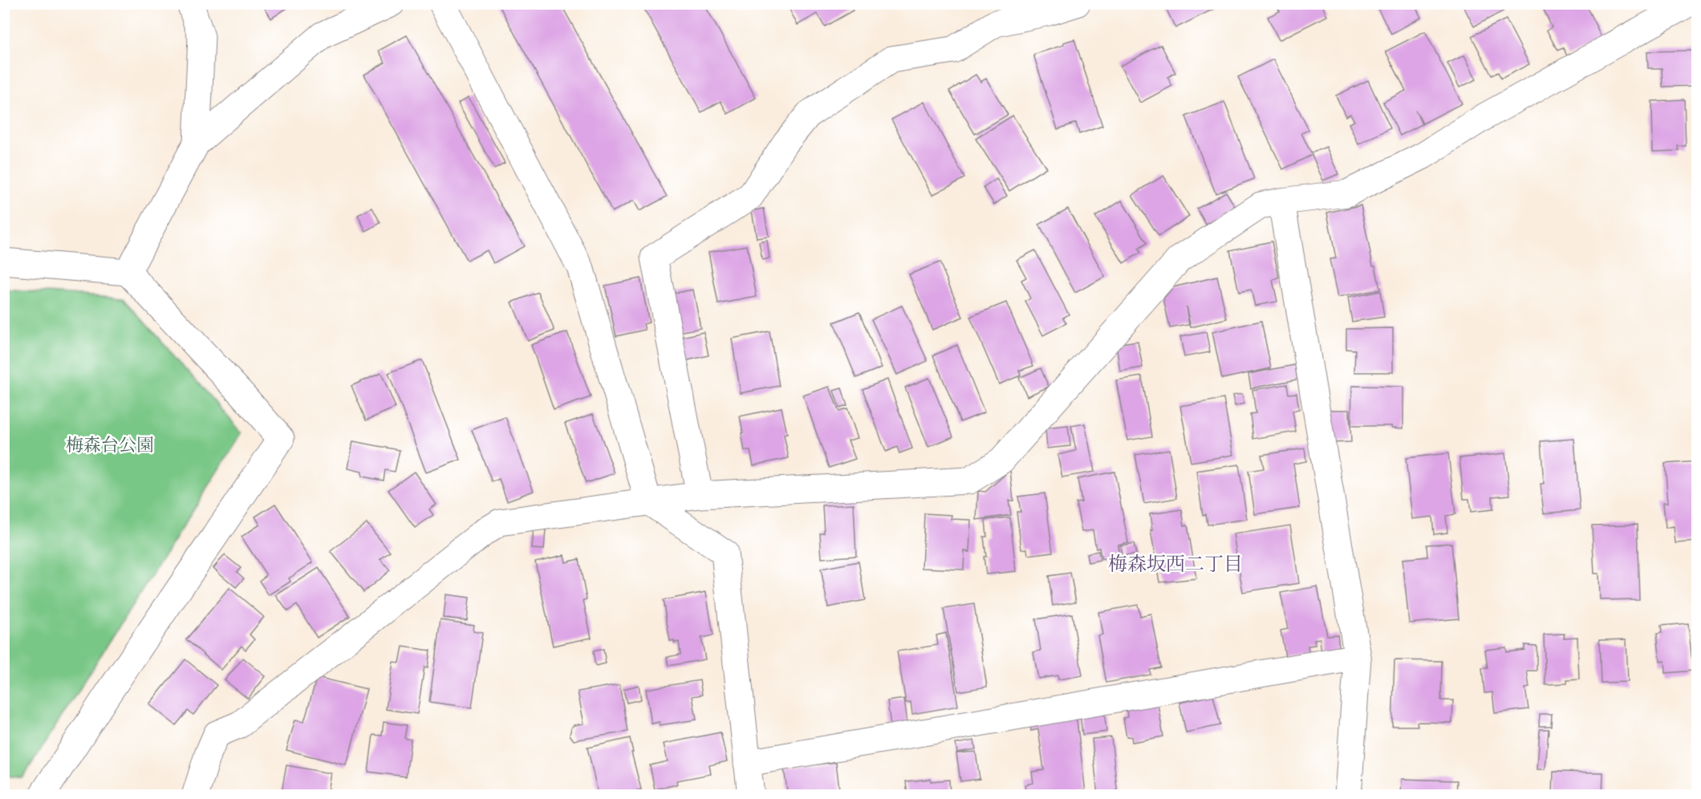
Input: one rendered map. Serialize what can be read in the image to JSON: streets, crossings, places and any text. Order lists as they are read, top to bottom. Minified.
{"districts":["梅森坂西二丁目"],"parks":["梅森台公園"]}
